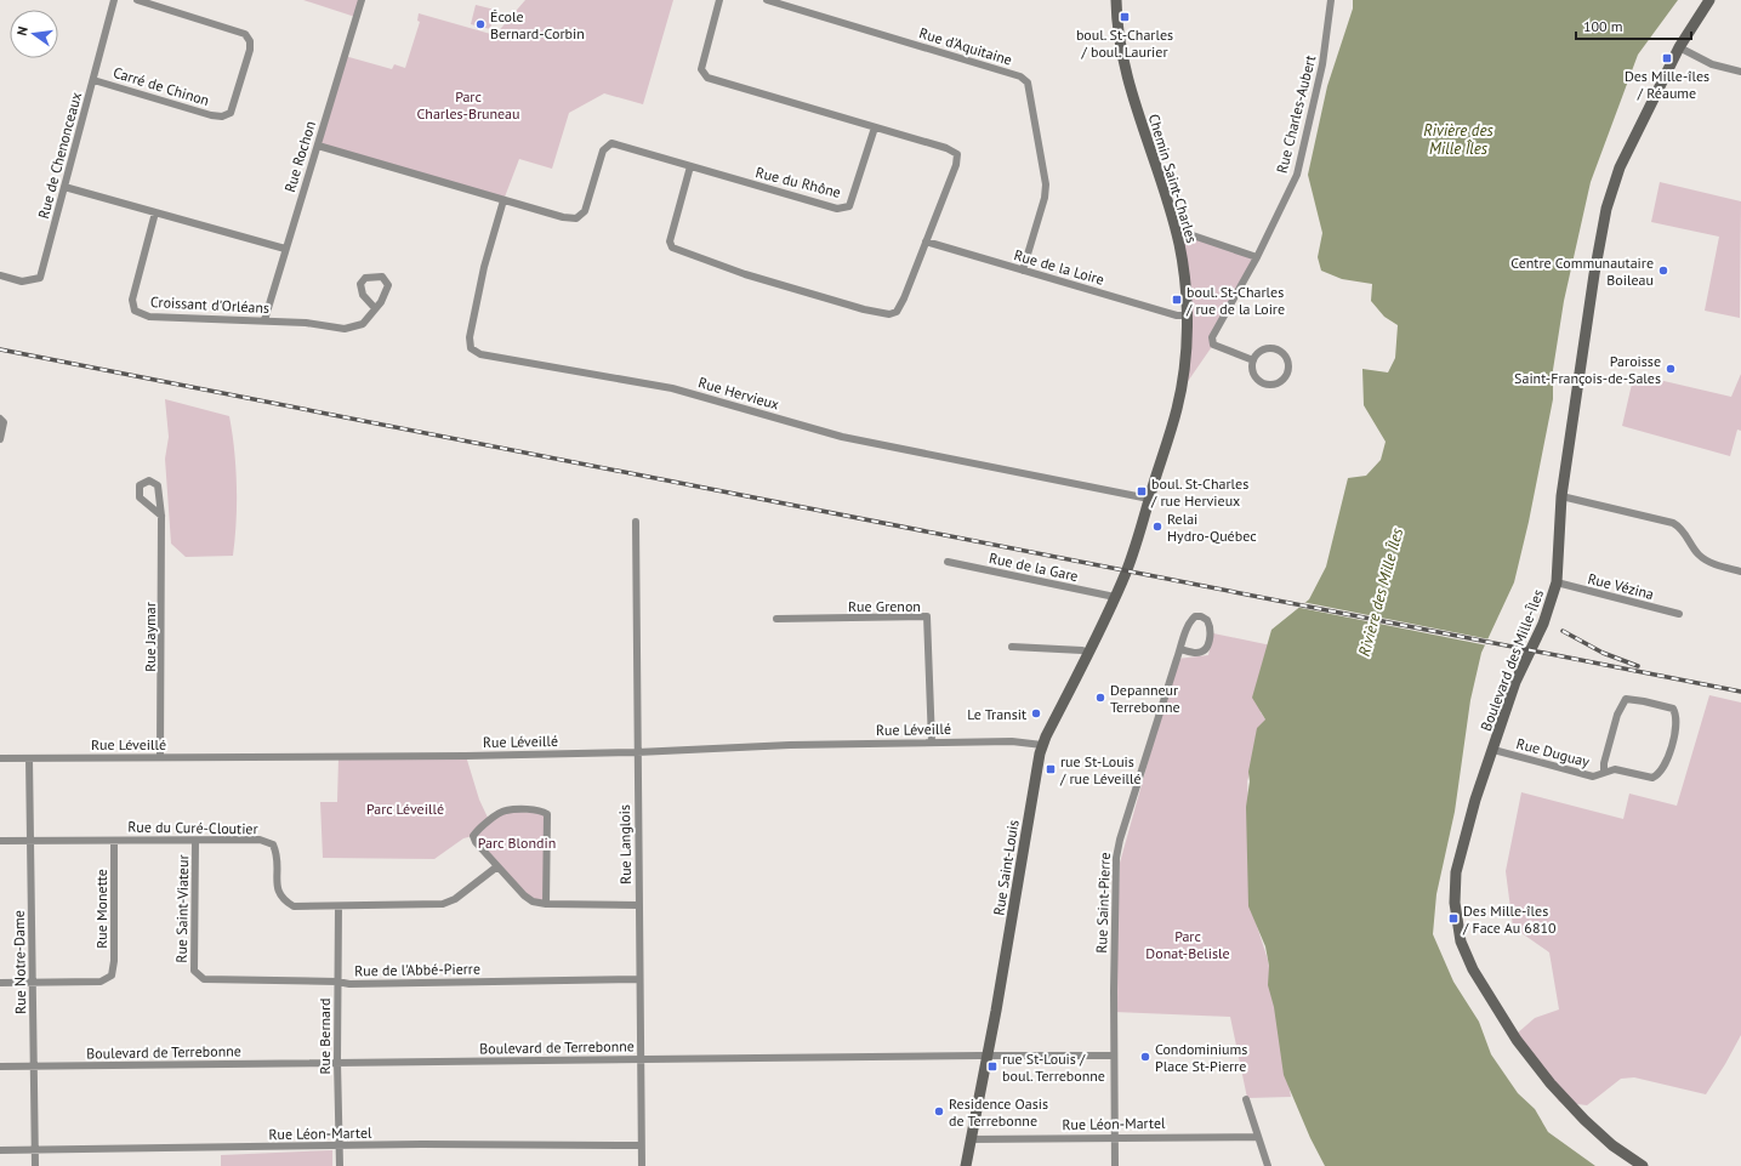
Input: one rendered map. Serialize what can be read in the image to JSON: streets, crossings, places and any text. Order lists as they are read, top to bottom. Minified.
{"streets":{"street":["Rue d'Aquitaine","Carré de Chinon","Rue Charles-Aubert","Rue de Chenonceaux","Rue Rochon","Chemin Saint-Charles","Rue du Rhône","Rue de la Loire","Croissant d'Orléans","Rue Hervieux","Rue de la Gare","Rue Vézina","Rue Grenon","Rue Jaymar","Boulevard des Mille-Îles","Rue Léveillé","Rue Duguay","Rue du Curé-Cloutier","Rue Langlois","Rue Saint-Louis","Rue Saint-Pierre","Rue Monette","Rue Saint-Viateur","Rue Notre-Dame","Rue de l'Abbé-Pierre","Rue Bernard","Boulevard de Terrebonne","Rue Léon-Martel"]},"crossings":[["Rue d'Aquitaine","Rue de la Loire"],["Carré de Chinon","Rue de Chenonceaux"],["Rue Rochon","Croissant d'Orléans"],["Chemin Saint-Charles","Rue de la Loire"],["Chemin Saint-Charles","Rue Hervieux"],["Chemin Saint-Charles","Rue de la Gare"],["Chemin Saint-Charles","Rue Saint-Louis"],["Rue de la Gare","Rue Saint-Louis"],["Rue Vézina","Boulevard des Mille-Îles"],["Rue Grenon","Rue Léveillé"],["Rue Jaymar","Rue Léveillé"],["Boulevard des Mille-Îles","Rue Duguay"],["Rue Léveillé","Rue Langlois"],["Rue Léveillé","Rue Saint-Louis"],["Rue Léveillé","Rue Notre-Dame"],["Rue du Curé-Cloutier","Rue Monette"],["Rue du Curé-Cloutier","Rue Saint-Viateur"],["Rue du Curé-Cloutier","Rue Notre-Dame"],["Rue du Curé-Cloutier","Rue Bernard"],["Rue Langlois","Rue de l'Abbé-Pierre"],["Rue Langlois","Boulevard de Terrebonne"],["Rue Langlois","Rue Léon-Martel"],["Rue Saint-Louis","Boulevard de Terrebonne"],["Rue Saint-Louis","Rue Léon-Martel"],["Rue Saint-Pierre","Boulevard de Terrebonne"],["Rue Saint-Pierre","Rue Léon-Martel"],["Rue Monette","Rue Notre-Dame"],["Rue Saint-Viateur","Rue de l'Abbé-Pierre"],["Rue Notre-Dame","Boulevard de Terrebonne"],["Rue Notre-Dame","Rue Léon-Martel"],["Rue de l'Abbé-Pierre","Rue Bernard"],["Rue Bernard","Boulevard de Terrebonne"],["Rue Bernard","Rue Léon-Martel"]],"water":["Rivière des Mille Îles"],"parks":["Parc Charles-Bruneau","Parc Léveillé","Parc Blondin","Parc Donat-Belisle"],"places":{"transit":["boul. St-Charles / boul. Laurier","Des Mille-îles / Réaume","boul. St-Charles / rue de la Loire","boul. St-Charles / rue Hervieux","rue St-Louis / rue Léveillé","Des Mille-îles / Face Au 6810","rue St-Louis / boul. Terrebonne"],"other":["École Bernard-Corbin","Centre Communautaire Boileau","Paroisse Saint-François-de-Sales","Relai Hydro-Québec","Depanneur Terrebonne","Le Transit","Condominiums Place St-Pierre","Residence Oasis de Terrebonne"]},"scale_bar":"100 m","north":"left"}
